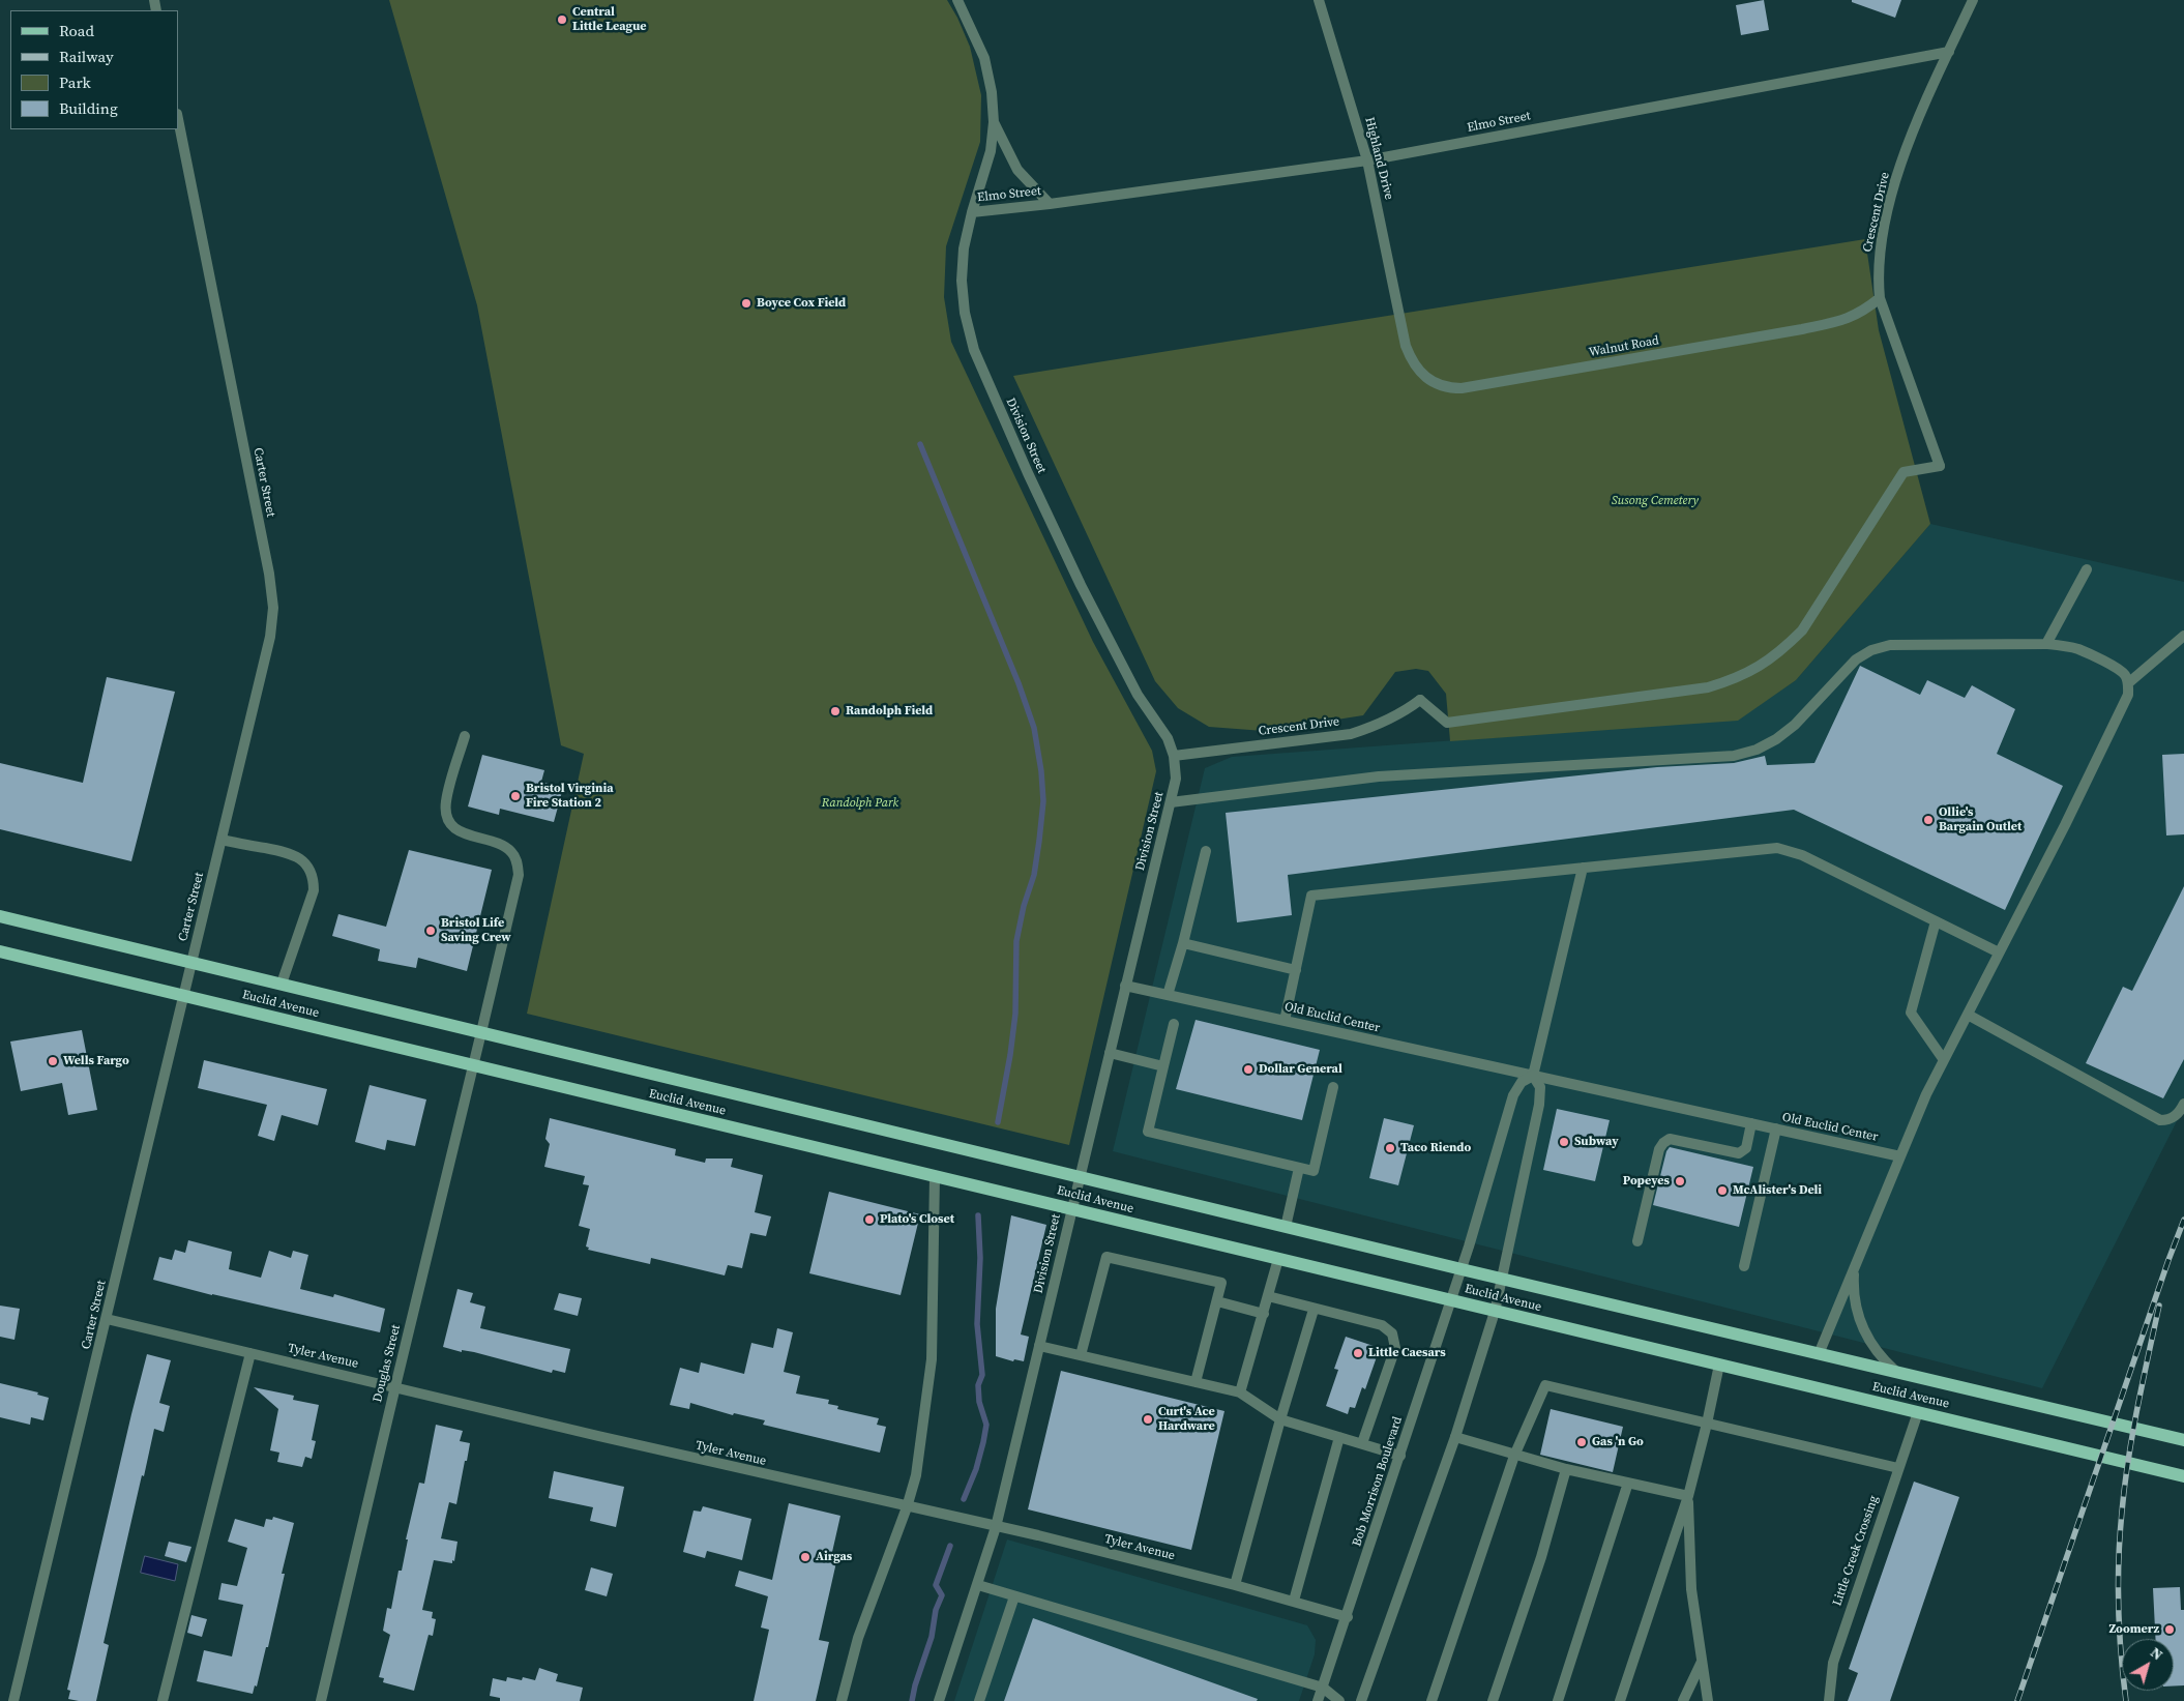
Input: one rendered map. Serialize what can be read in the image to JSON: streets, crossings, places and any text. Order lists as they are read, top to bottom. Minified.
{"streets":{"main road":["Euclid Avenue"],"street":["Elmo Street","Highland Drive","Crescent Drive","Walnut Road","Division Street","Carter Street","Old Euclid Center","Tyler Avenue","Douglas Street","Bob Morrison Boulevard","Little Creek Crossing"]},"crossings":[["Elmo Street","Highland Drive"],["Elmo Street","Crescent Drive"],["Elmo Street","Division Street"],["Highland Drive","Walnut Road"],["Crescent Drive","Walnut Road"],["Crescent Drive","Division Street"],["Division Street","Euclid Avenue"],["Division Street","Old Euclid Center"],["Division Street","Tyler Avenue"],["Carter Street","Euclid Avenue"],["Carter Street","Tyler Avenue"],["Euclid Avenue","Douglas Street"],["Euclid Avenue","Bob Morrison Boulevard"],["Euclid Avenue","Little Creek Crossing"],["Tyler Avenue","Douglas Street"],["Tyler Avenue","Bob Morrison Boulevard"]],"parks":["Susong Cemetery","Randolph Park"],"places":["Central Little League","Boyce Cox Field","Randolph Field","Bristol Virginia Fire Station 2","Ollie's Bargain Outlet","Bristol Life Saving Crew","Wells Fargo","Dollar General","Subway","Taco Riendo","Popeyes","McAlister's Deli","Plato's Closet","Little Caesars","Curt's Ace Hardware","Gas 'n Go","Airgas","Zoomerz"],"legend":["Road","Railway","Park","Building"],"north":"top right"}
